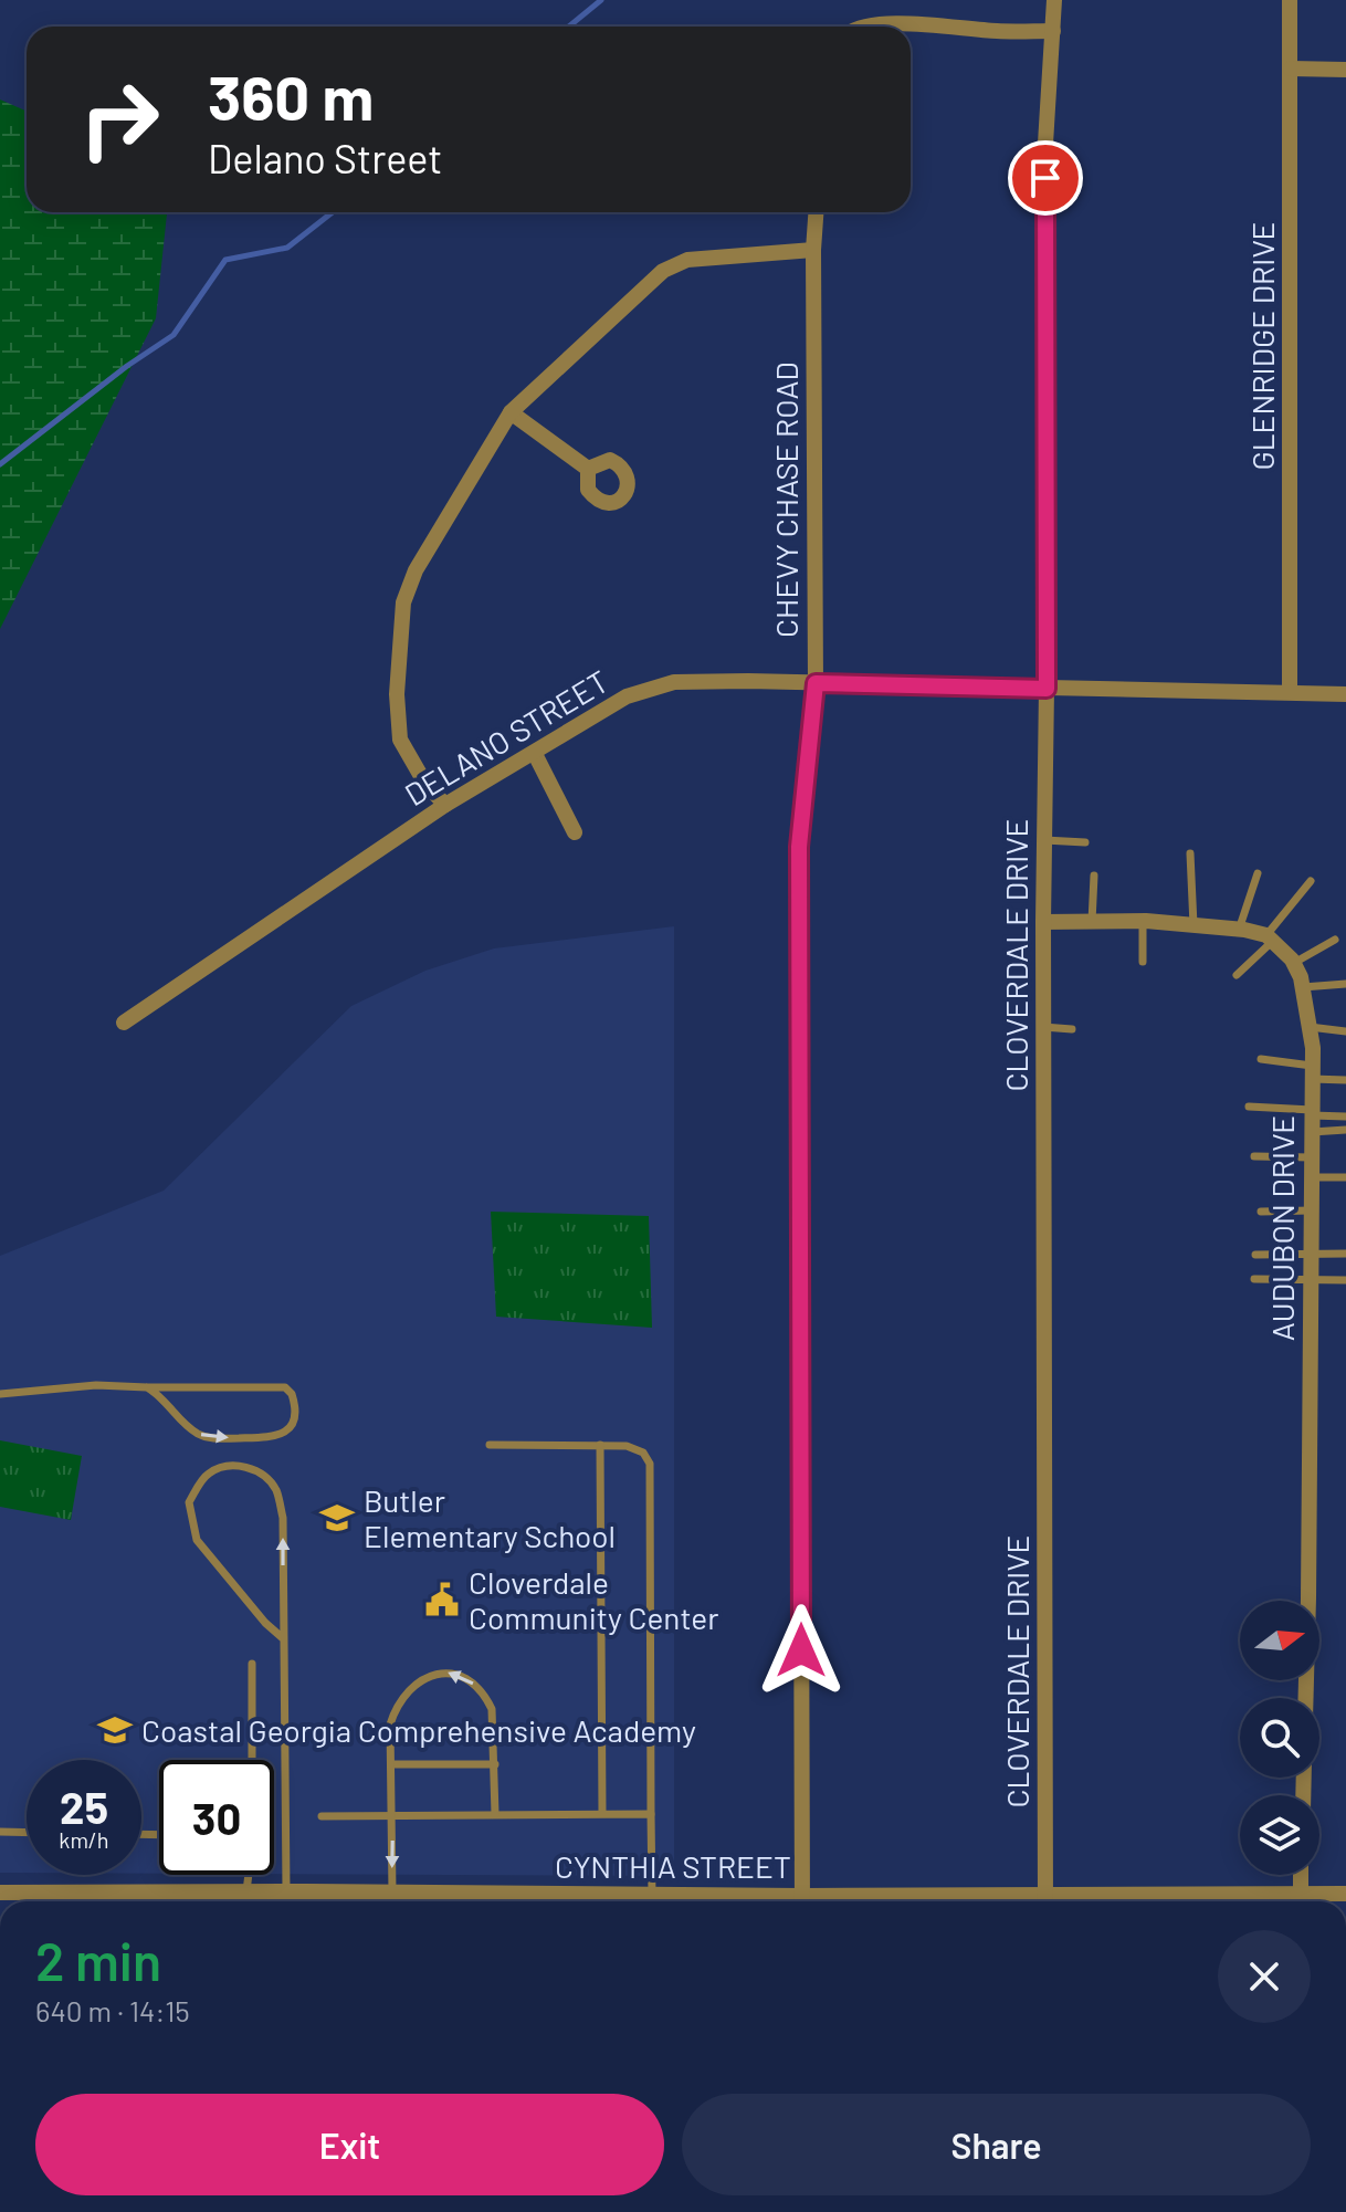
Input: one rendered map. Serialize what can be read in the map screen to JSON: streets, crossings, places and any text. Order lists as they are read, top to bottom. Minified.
{"streets":{"street":["GLENRIDGE DRIVE","CHEVY CHASE ROAD","DELANO STREET","CLOVERDALE DRIVE","AUDUBON DRIVE","CYNTHIA STREET"]},"crossings":[["GLENRIDGE DRIVE","DELANO STREET"],["CHEVY CHASE ROAD","DELANO STREET"],["DELANO STREET","CLOVERDALE DRIVE"]],"places":{"school or university":["Butler Elementary School","Coastal Georgia Comprehensive Academy"],"public building":["Cloverdale Community Center"]},"north":"right","page":{"turn":["360 m","Delano Street"],"speed":"25 km/h","limit":"30","heading":["2 min","640 m · 14:15"],"buttons":["Exit","Share"]}}
